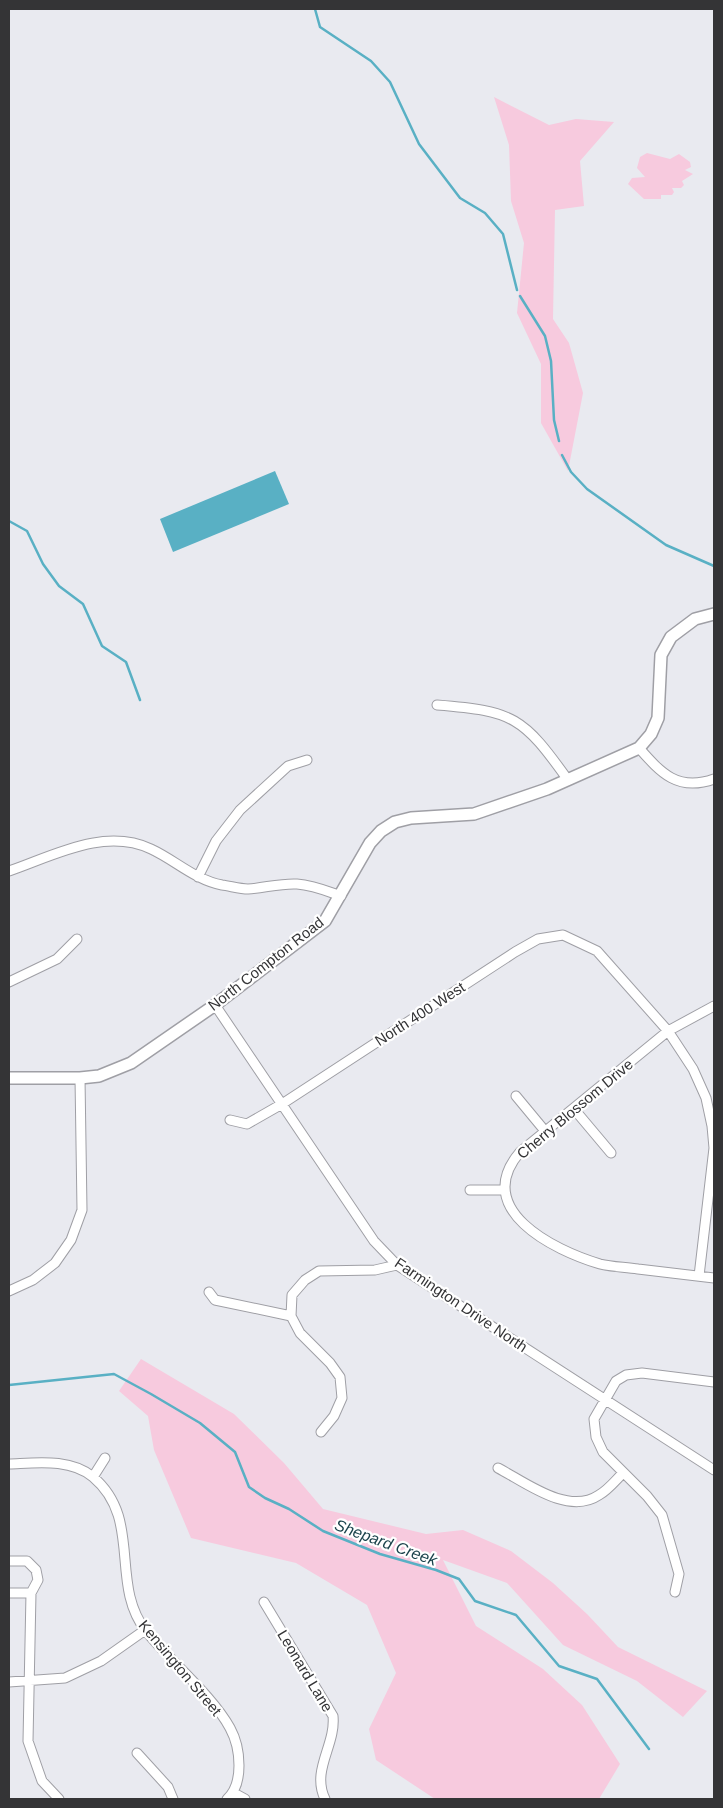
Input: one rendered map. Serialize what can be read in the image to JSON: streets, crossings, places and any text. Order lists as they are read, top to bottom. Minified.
{"streets":{"street":["North Compton Road","North 400 West","Cherry Blossom Drive","Farmington Drive North","Kensington Street","Leonard Lane"]},"crossings":[["North Compton Road","Farmington Drive North"],["North 400 West","Cherry Blossom Drive"],["North 400 West","Farmington Drive North"]],"water":["Shepard Creek"]}
